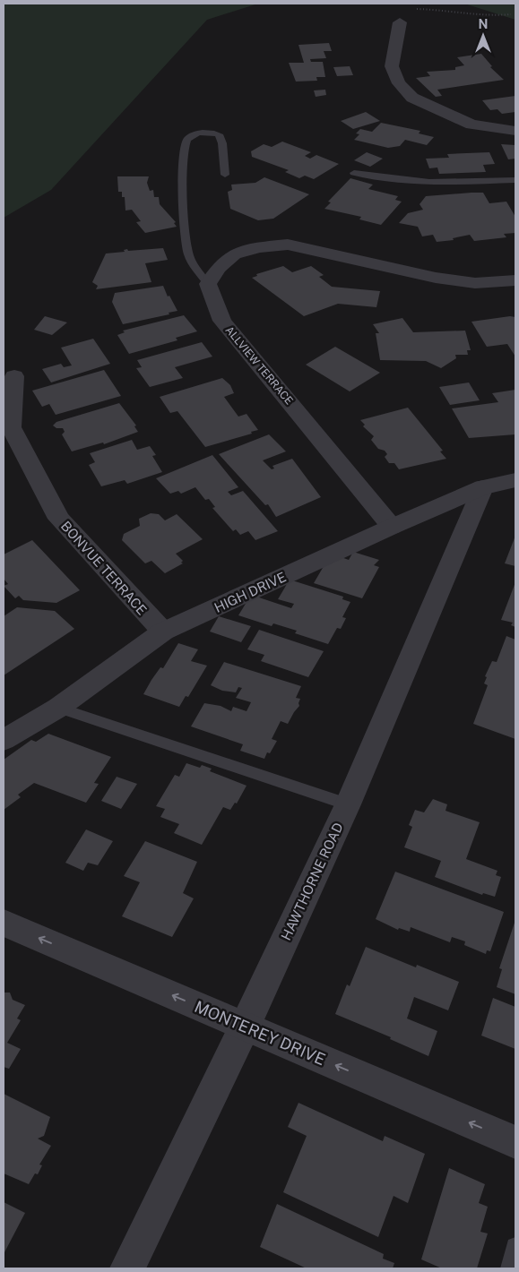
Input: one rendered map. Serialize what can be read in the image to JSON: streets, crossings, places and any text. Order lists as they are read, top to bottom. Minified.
{"streets":{"street":["ALLVIEW TERRACE","BONVUE TERRACE","HIGH DRIVE","HAWTHORNE ROAD","MONTEREY DRIVE"]},"crossings":[["ALLVIEW TERRACE","HIGH DRIVE"],["BONVUE TERRACE","HIGH DRIVE"],["HIGH DRIVE","HAWTHORNE ROAD"],["HAWTHORNE ROAD","MONTEREY DRIVE"]],"one_way":["MONTEREY DRIVE"],"north":"top"}
